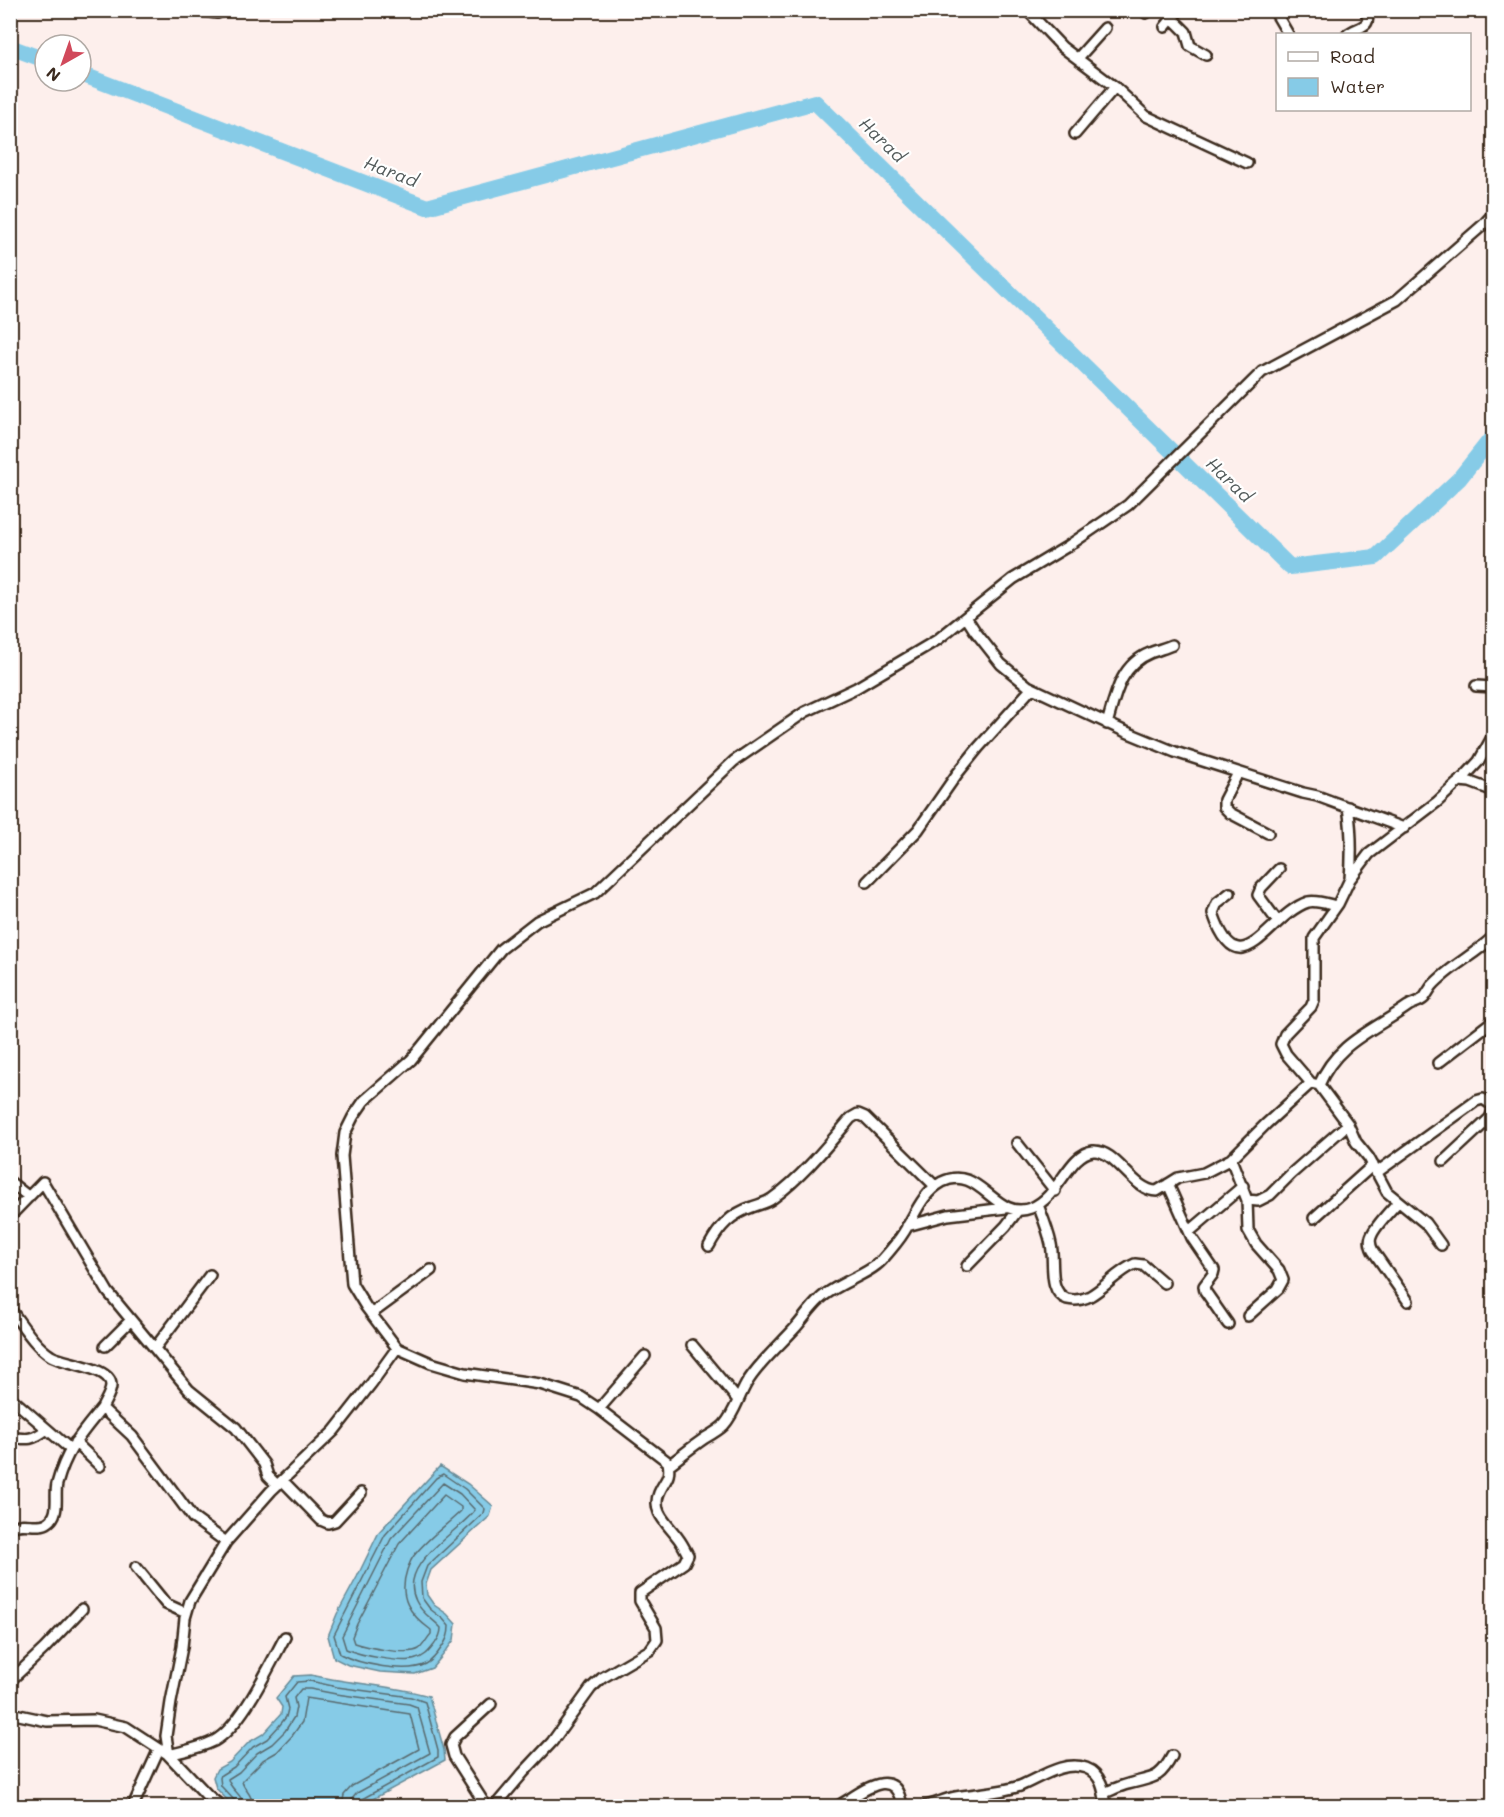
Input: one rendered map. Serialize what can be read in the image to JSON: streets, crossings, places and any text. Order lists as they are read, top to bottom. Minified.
{"water":["Harad"],"legend":["Road","Water"],"north":"bottom left"}
